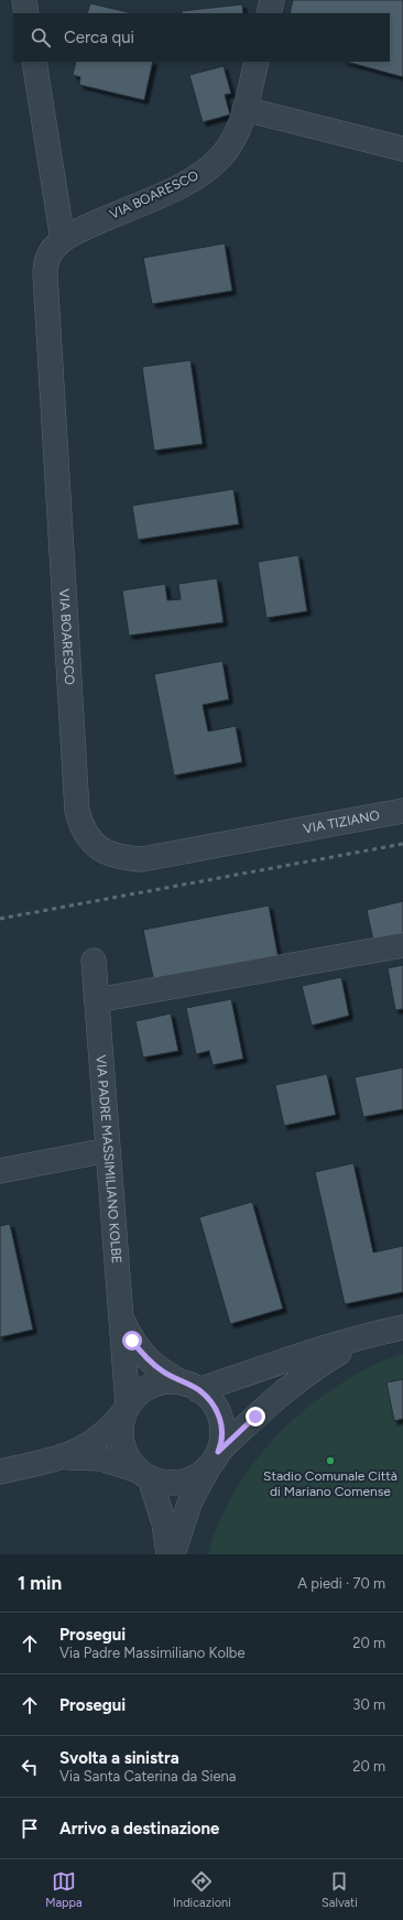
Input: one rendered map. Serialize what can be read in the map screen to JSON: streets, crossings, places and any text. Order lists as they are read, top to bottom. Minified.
{"streets":{"street":["VIA BOARESCO","VIA TIZIANO","VIA PADRE MASSIMILIANO KOLBE"]},"crossings":[["VIA BOARESCO","VIA TIZIANO"]],"places":["Stadio Comunale Città di Mariano Comense"],"page":{"search":"Cerca qui","heading":["1 min","A piedi · 70 m"],"list":[["Prosegui","Via Padre Massimiliano Kolbe","20 m"],["Prosegui","30 m"],["Svolta a sinistra","Via Santa Caterina da Siena","20 m"],"Arrivo a destinazione"],"nav":["Mappa","Indicazioni","Salvati"]}}
